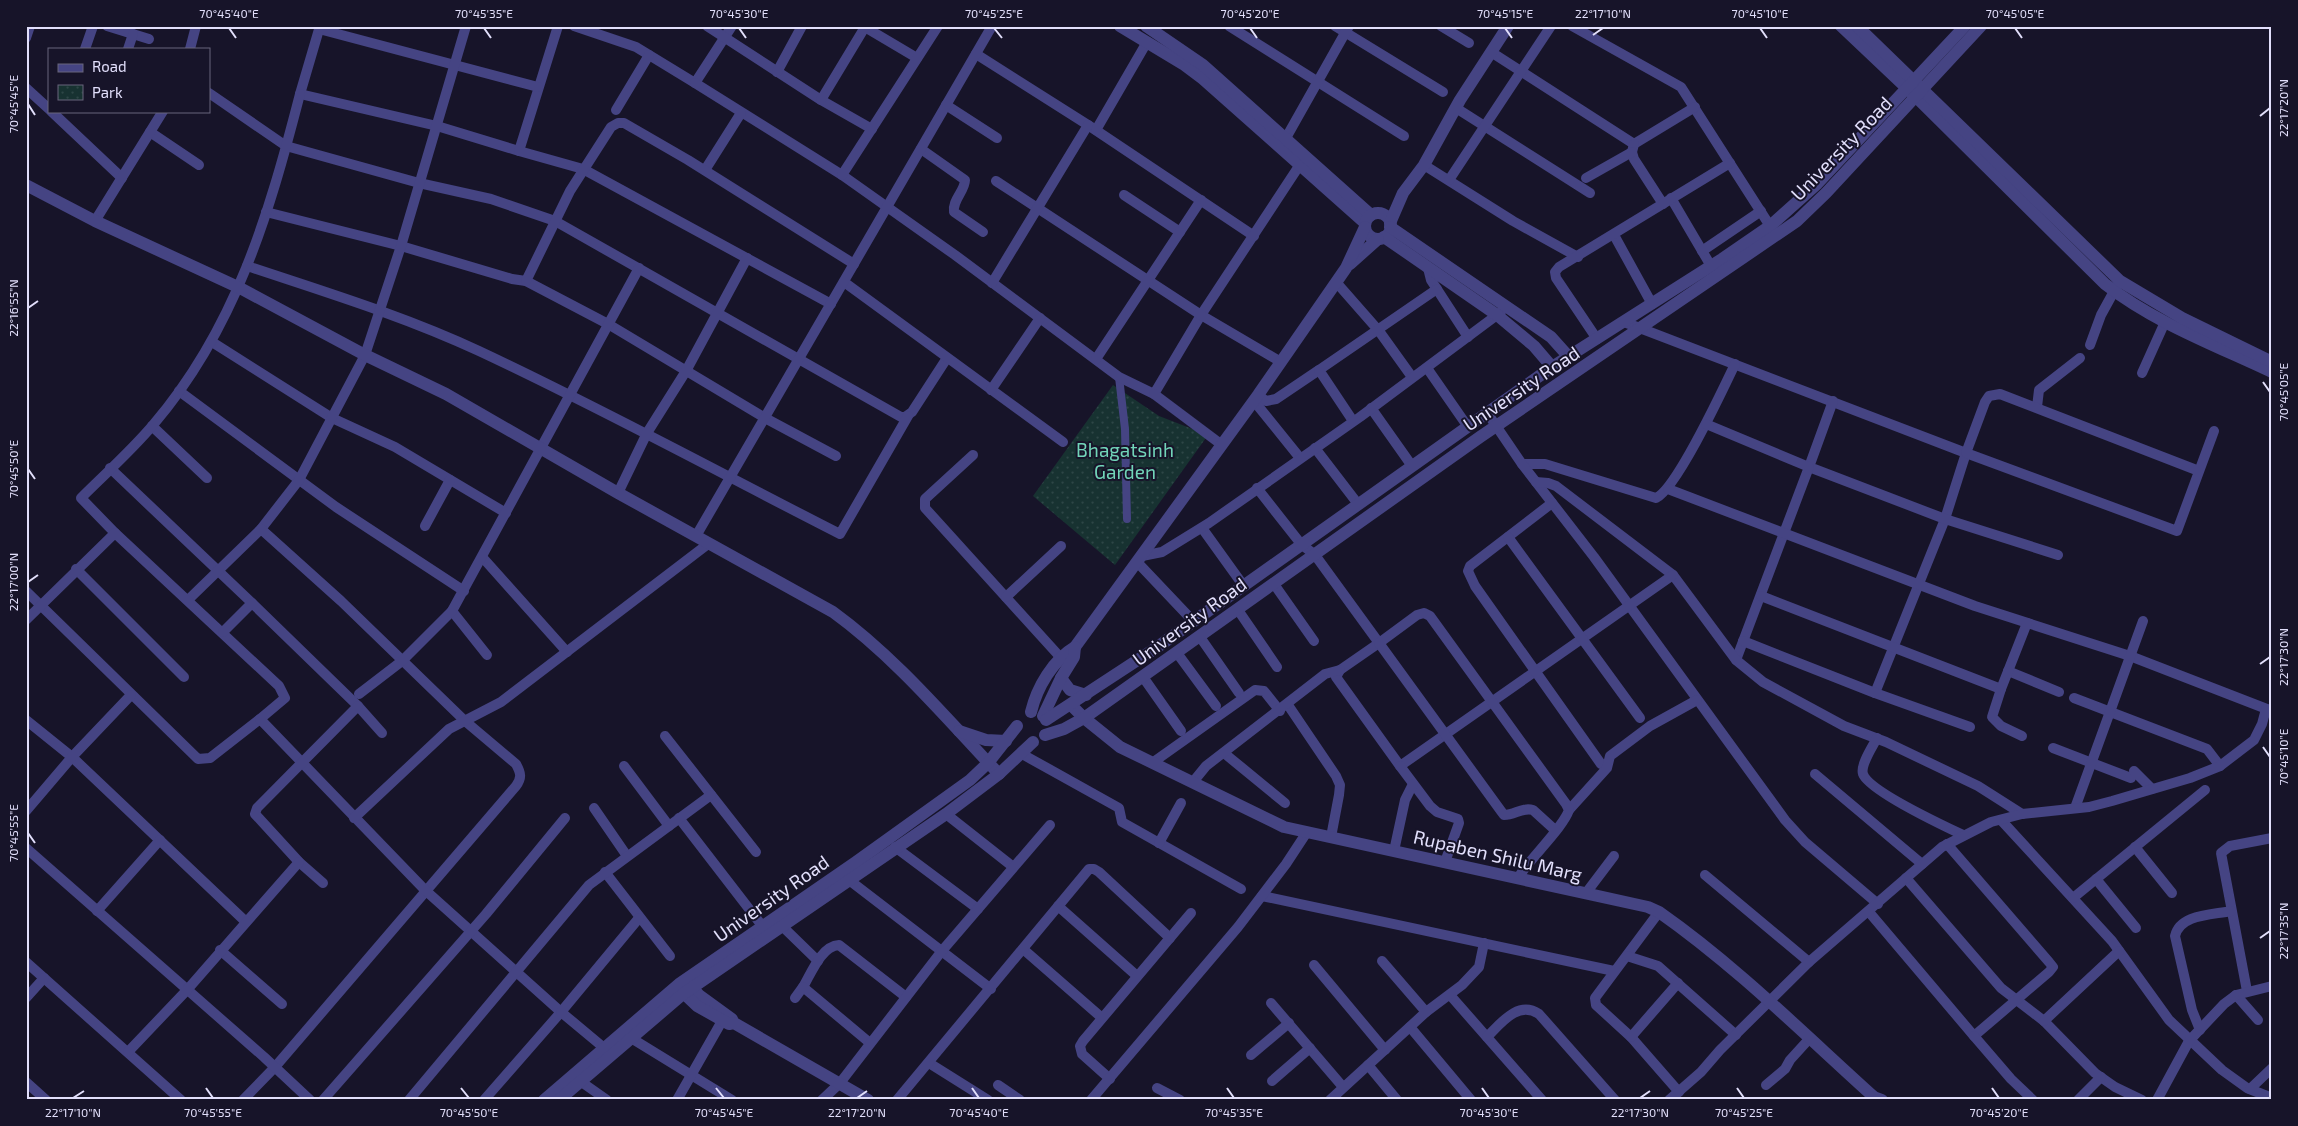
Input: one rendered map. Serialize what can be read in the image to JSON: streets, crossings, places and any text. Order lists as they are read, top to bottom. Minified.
{"streets":{"street":["University Road","Rupaben Shilu Marg"]},"crossings":[["University Road","Rupaben Shilu Marg"]],"parks":["Bhagatsinh Garden"],"legend":["Road","Park"],"coordinates":["70°45'40\"E","70°45'35\"E","70°45'30\"E","70°45'25\"E","70°45'20\"E","70°45'15\"E","22°17'10\"N","70°45'10\"E","70°45'05\"E","70°45'45\"E","22°17'20\"N","22°16'55\"N","70°45'50\"E","22°17'00\"N","22°17'30\"N","70°45'55\"E","22°17'35\"N"]}
